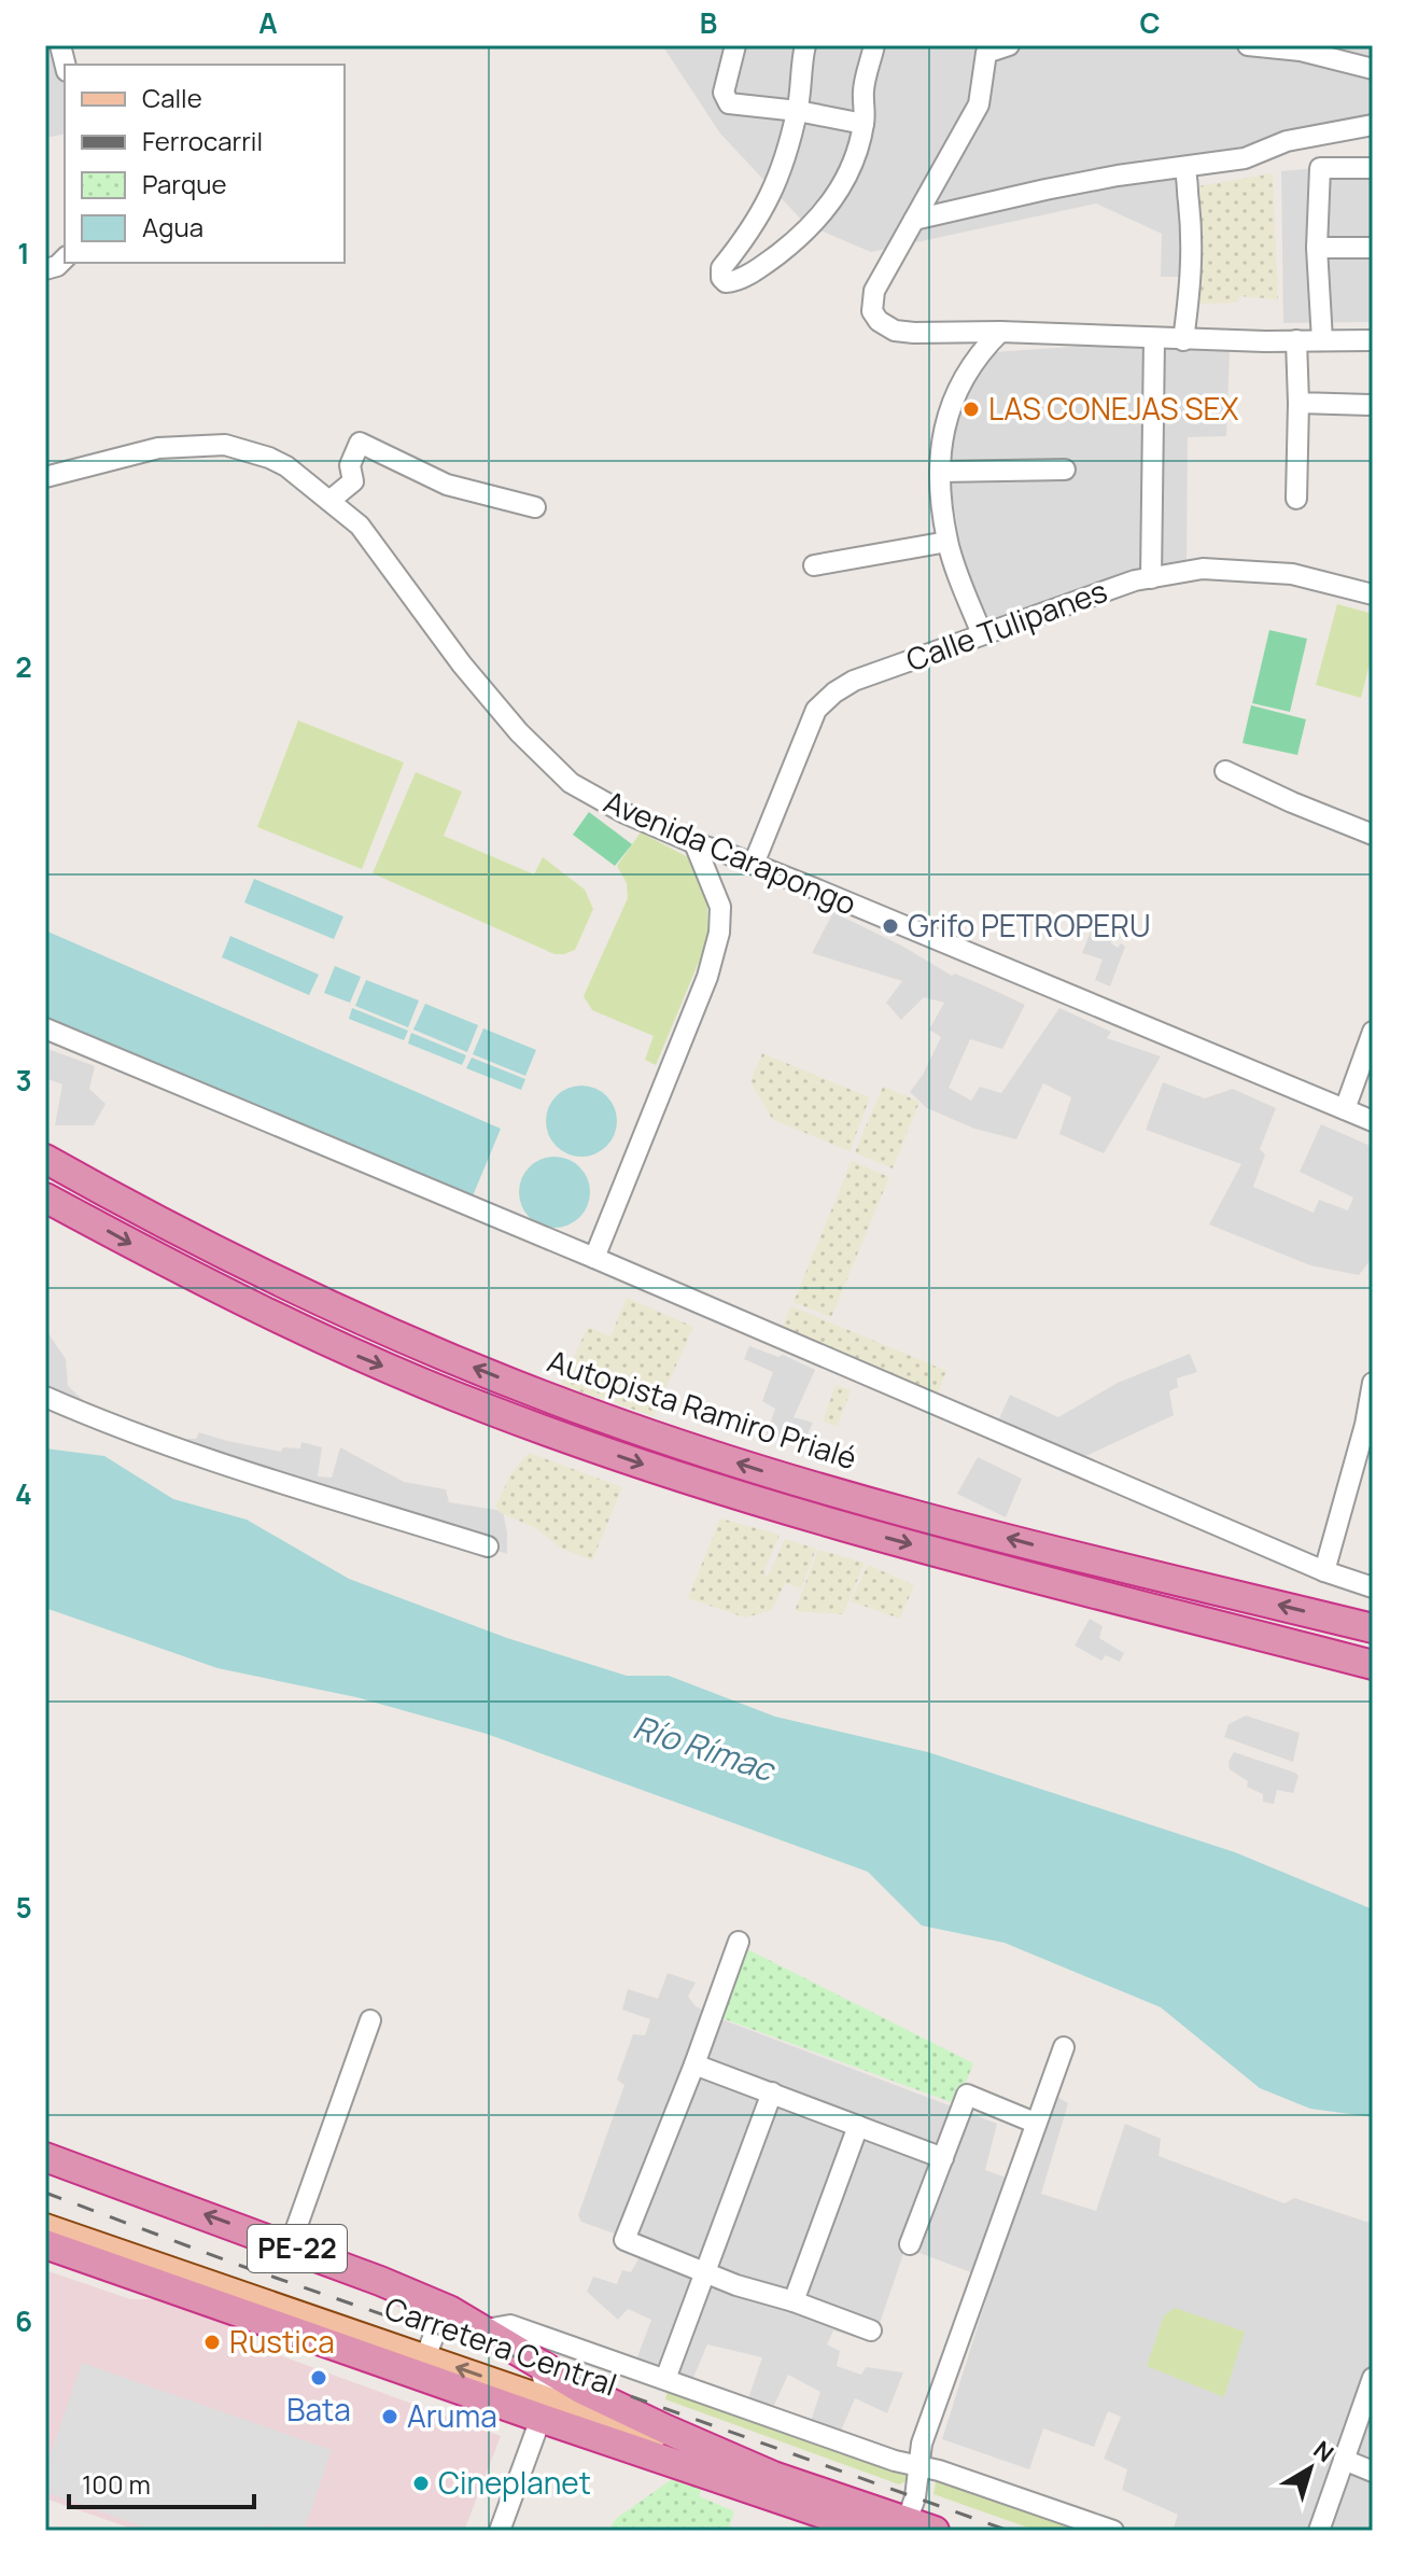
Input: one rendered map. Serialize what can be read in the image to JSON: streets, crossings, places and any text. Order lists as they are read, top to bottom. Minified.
{"streets":{"highway":["Autopista Ramiro Prialé","PE-22","Carretera Central"],"street":["Calle Tulipanes","Avenida Carapongo"]},"crossings":[["Calle Tulipanes","Avenida Carapongo"],["PE-22","Carretera Central"]],"water":["Río Rímac"],"places":["LAS CONEJAS SEX","Grifo PETROPERU","Rustica","Bata","Aruma","Cineplanet"],"legend":["Calle","Ferrocarril","Parque","Agua"],"scale_bar":"100 m","north":"top right","grid":{"columns":["A","B","C"],"rows":["1","2","3","4","5","6"]}}
